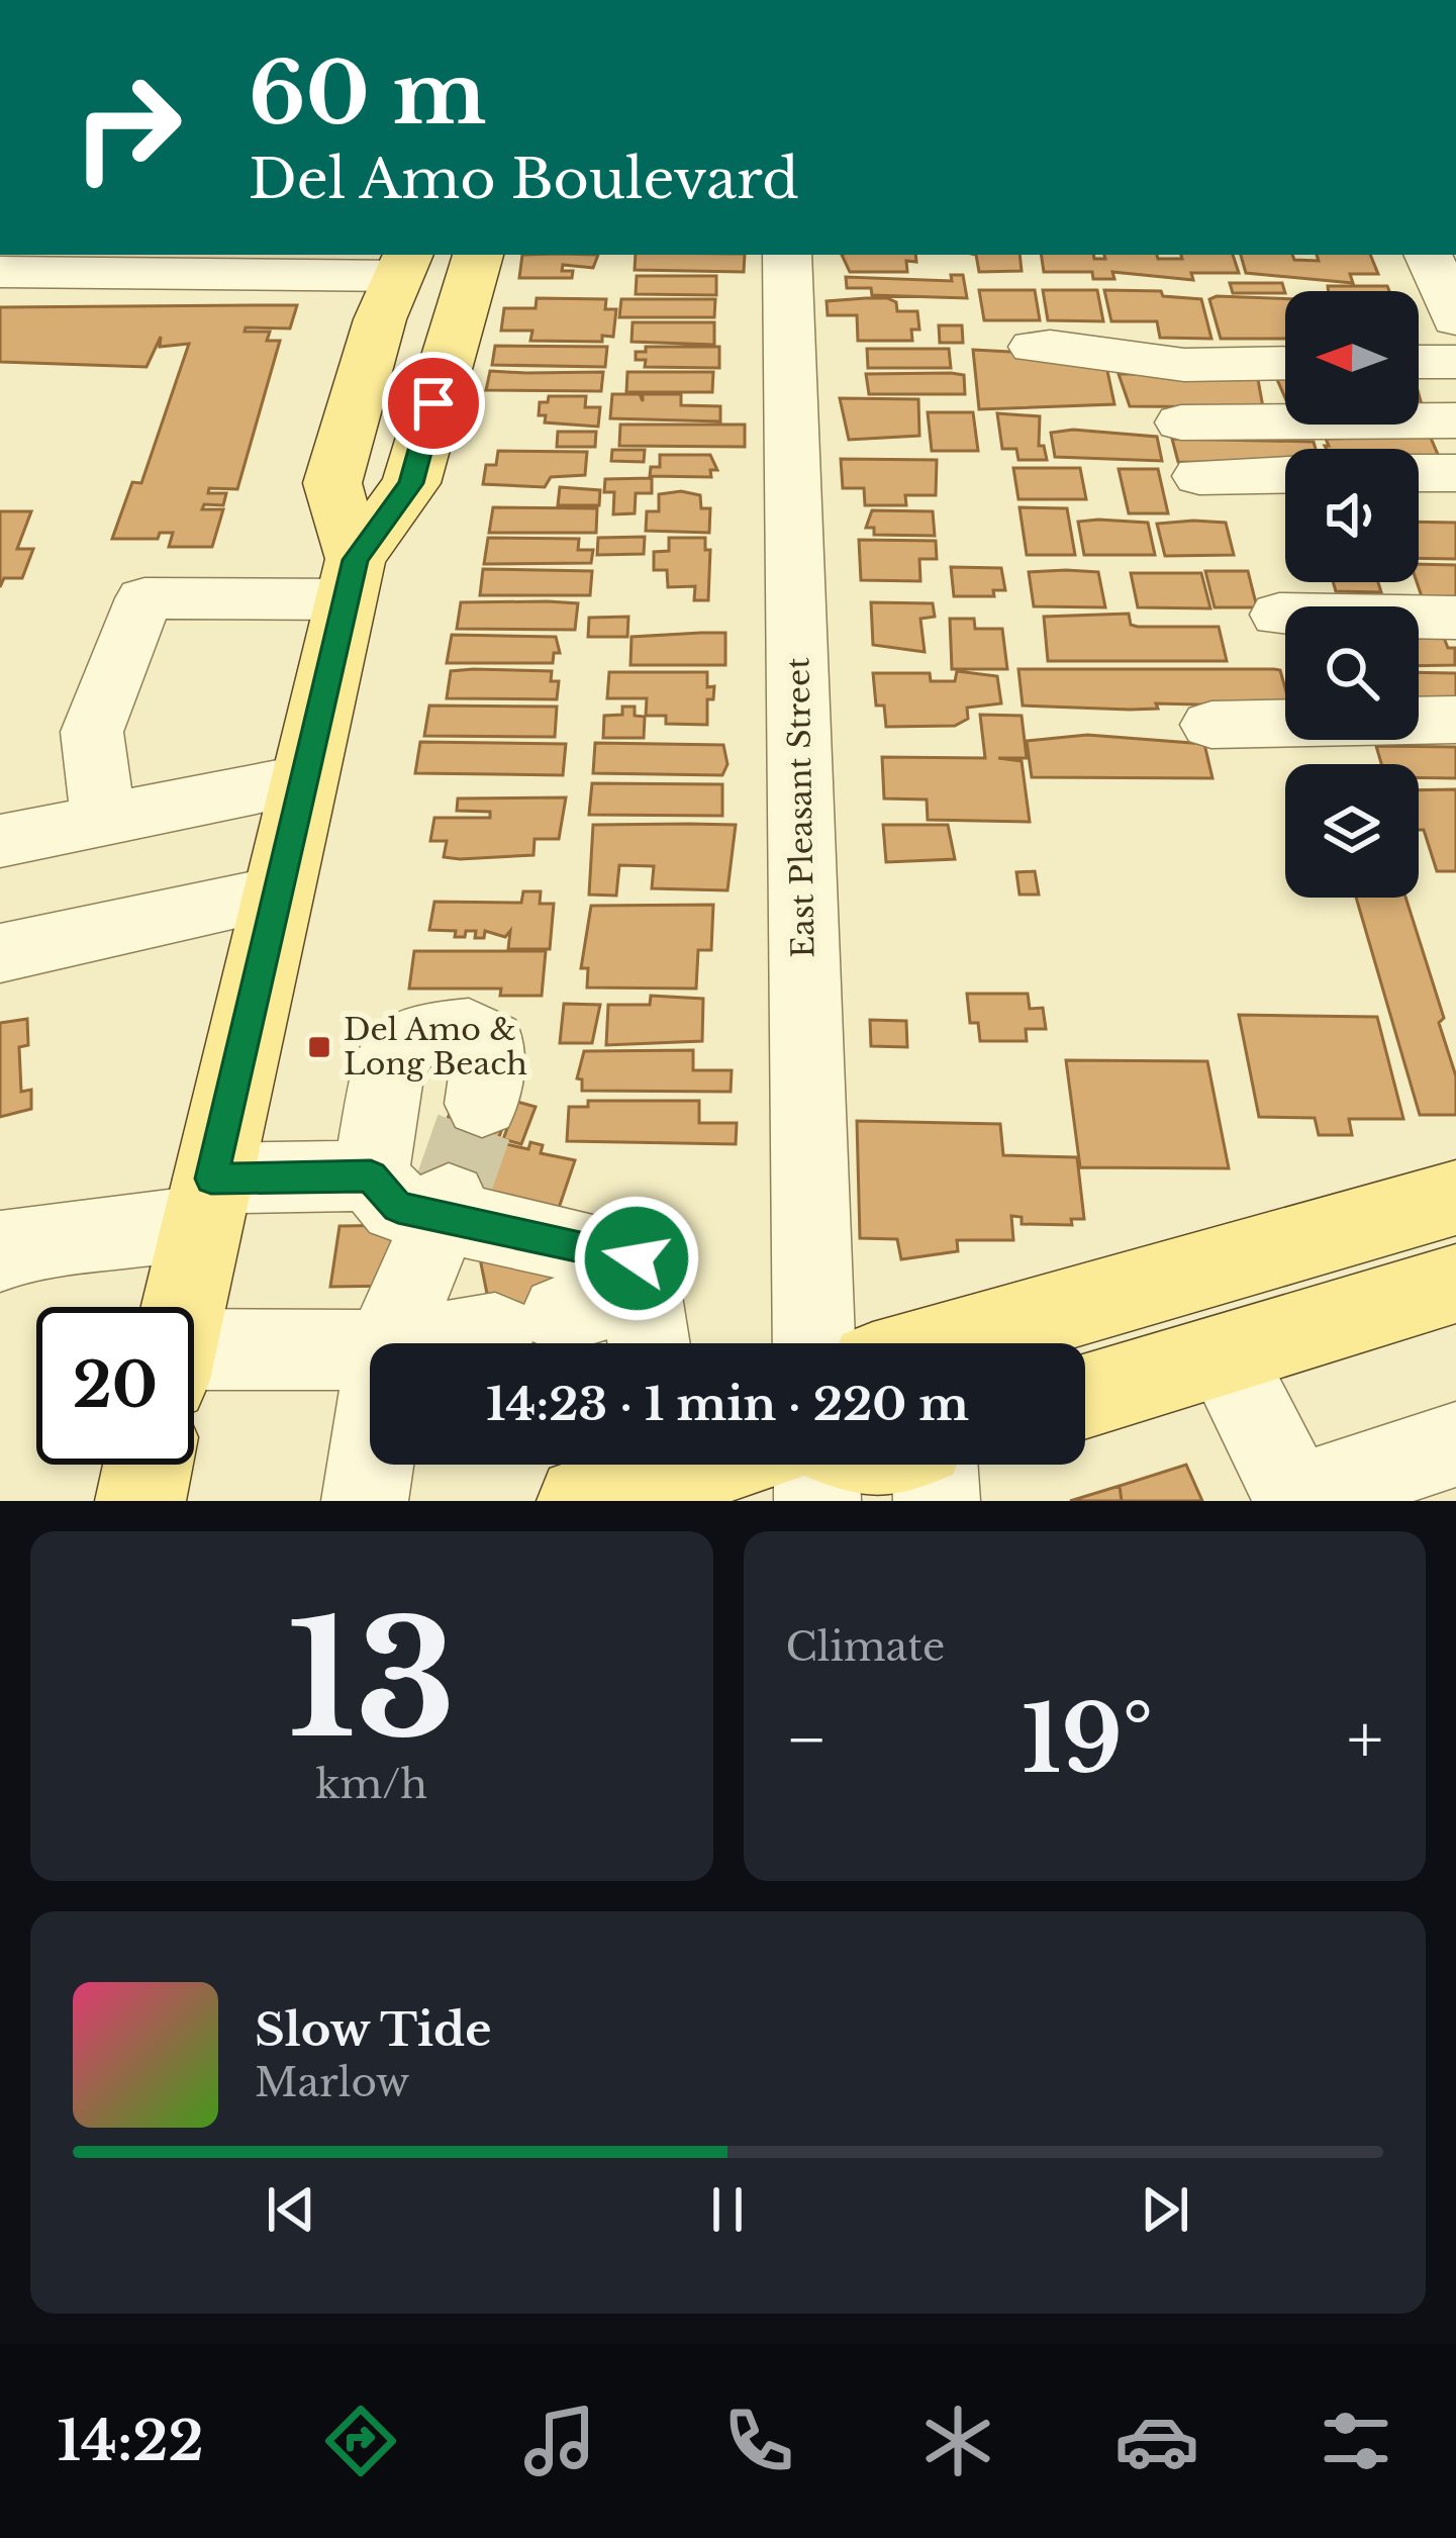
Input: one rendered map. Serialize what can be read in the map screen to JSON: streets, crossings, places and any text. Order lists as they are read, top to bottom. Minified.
{"streets":{"street":["East Pleasant Street"]},"places":{"transit":["Del Amo & Long Beach"]},"north":"left","page":{"turn":["60 m","Del Amo Boulevard"],"limit":"20","trip":"14:23 · 1 min · 220 m","tile":[["13","km/h"],"Climate"],"heat":["−","19°","+"],"song":["Slow Tide","Marlow"],"tabs":"14:22"}}
